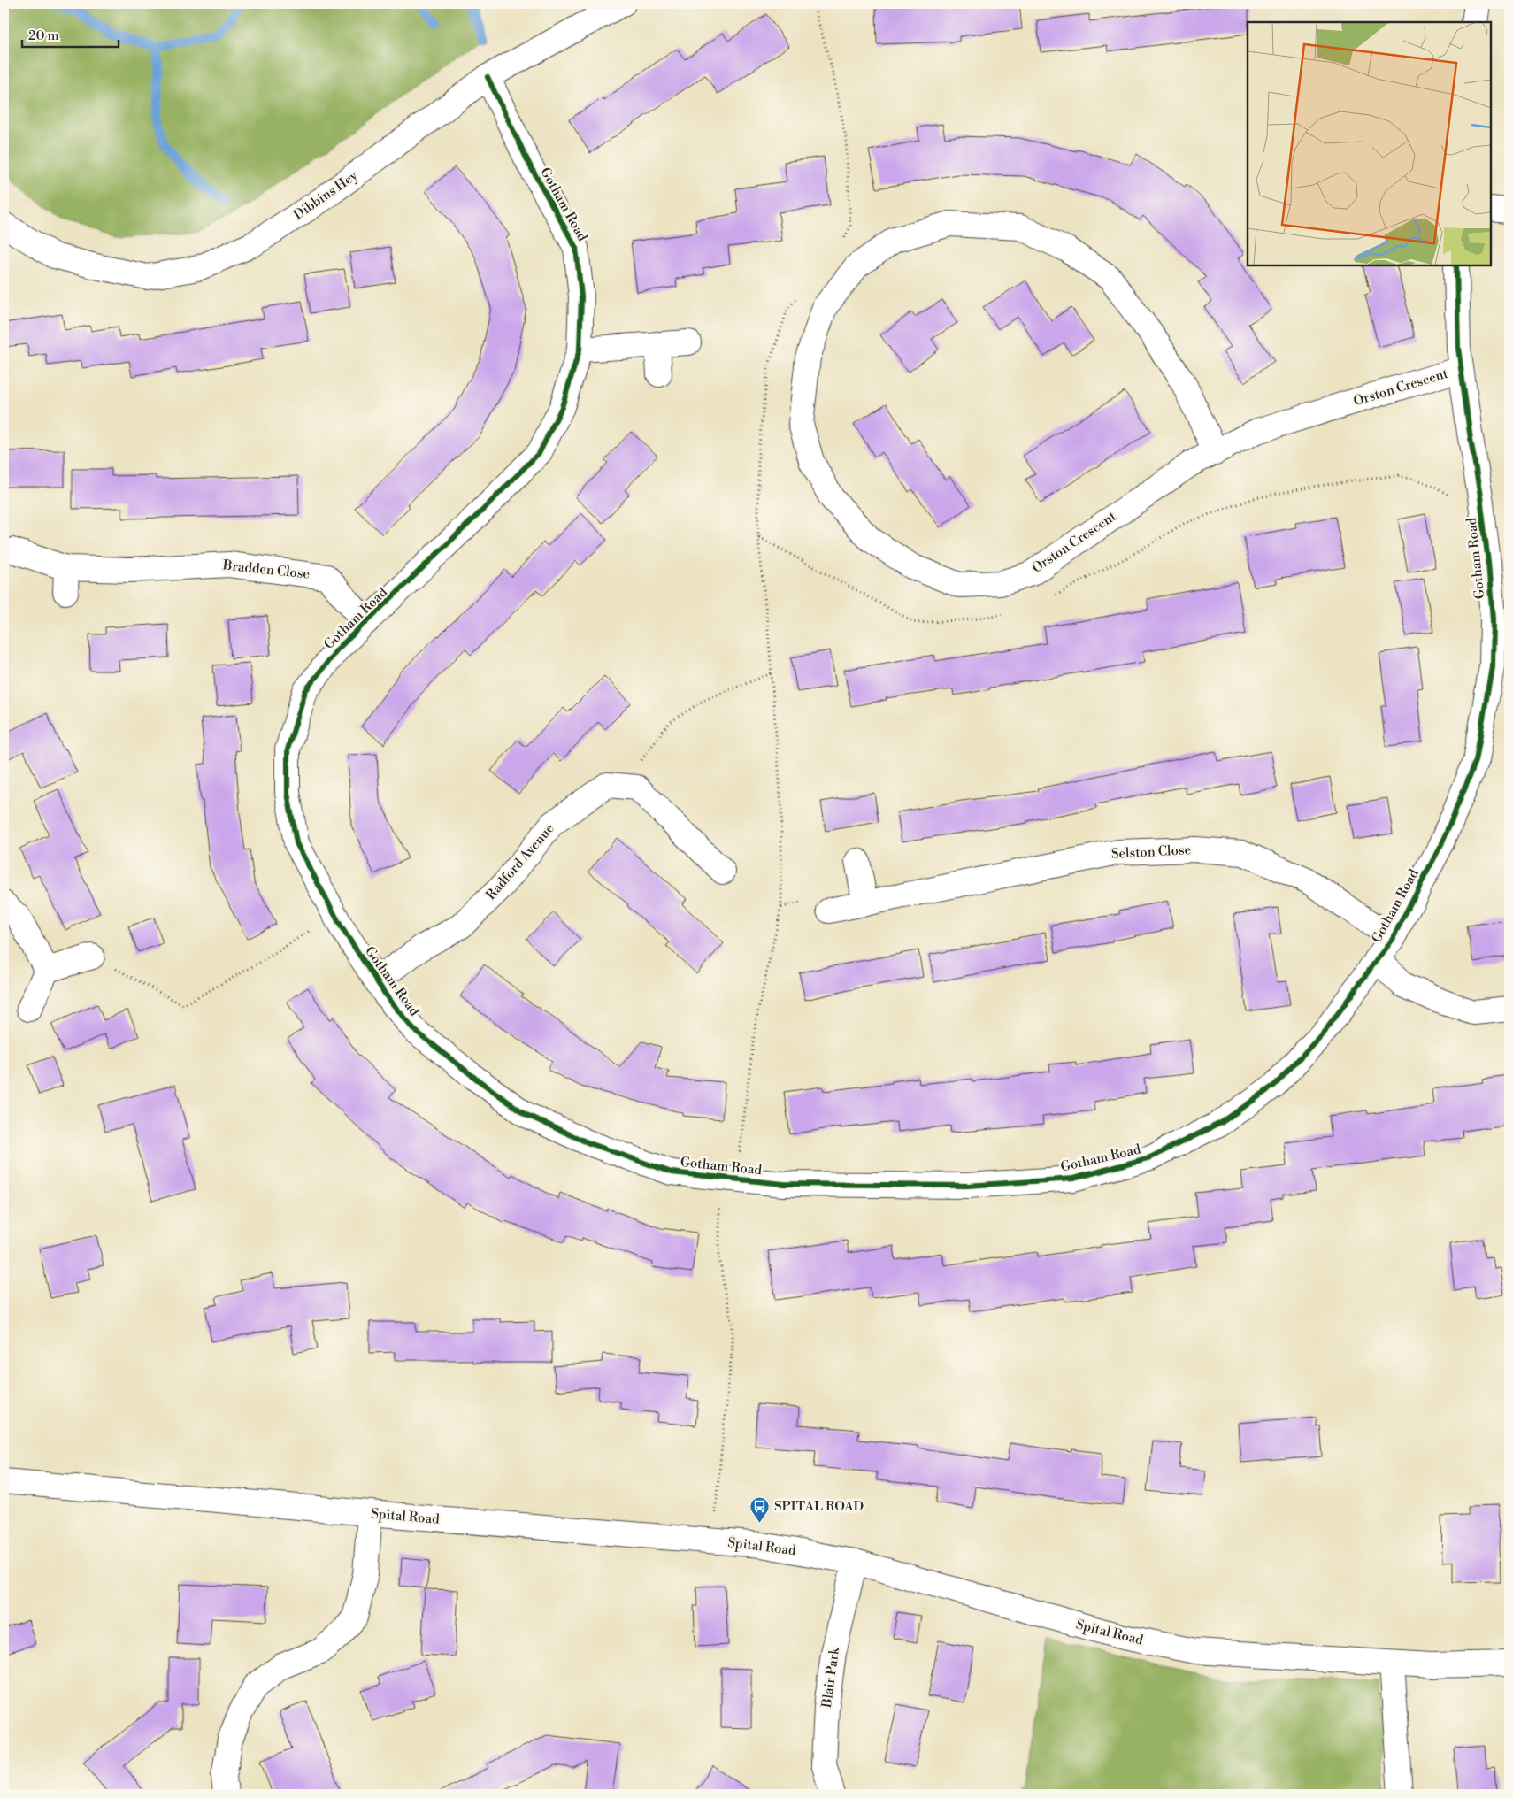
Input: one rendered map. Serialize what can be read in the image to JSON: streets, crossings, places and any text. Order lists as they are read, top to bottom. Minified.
{"streets":{"street":["Dibbins Hey","Gotham Road","Orston Crescent","Bradden Close","Selston Close","Radford Avenue","Spital Road","Blair Park"]},"crossings":[["Dibbins Hey","Gotham Road"],["Gotham Road","Orston Crescent"],["Gotham Road","Bradden Close"],["Gotham Road","Selston Close"],["Gotham Road","Radford Avenue"],["Spital Road","Blair Park"]],"places":{"bus stop":["SPITAL ROAD"]},"scale_bar":"20 m"}
